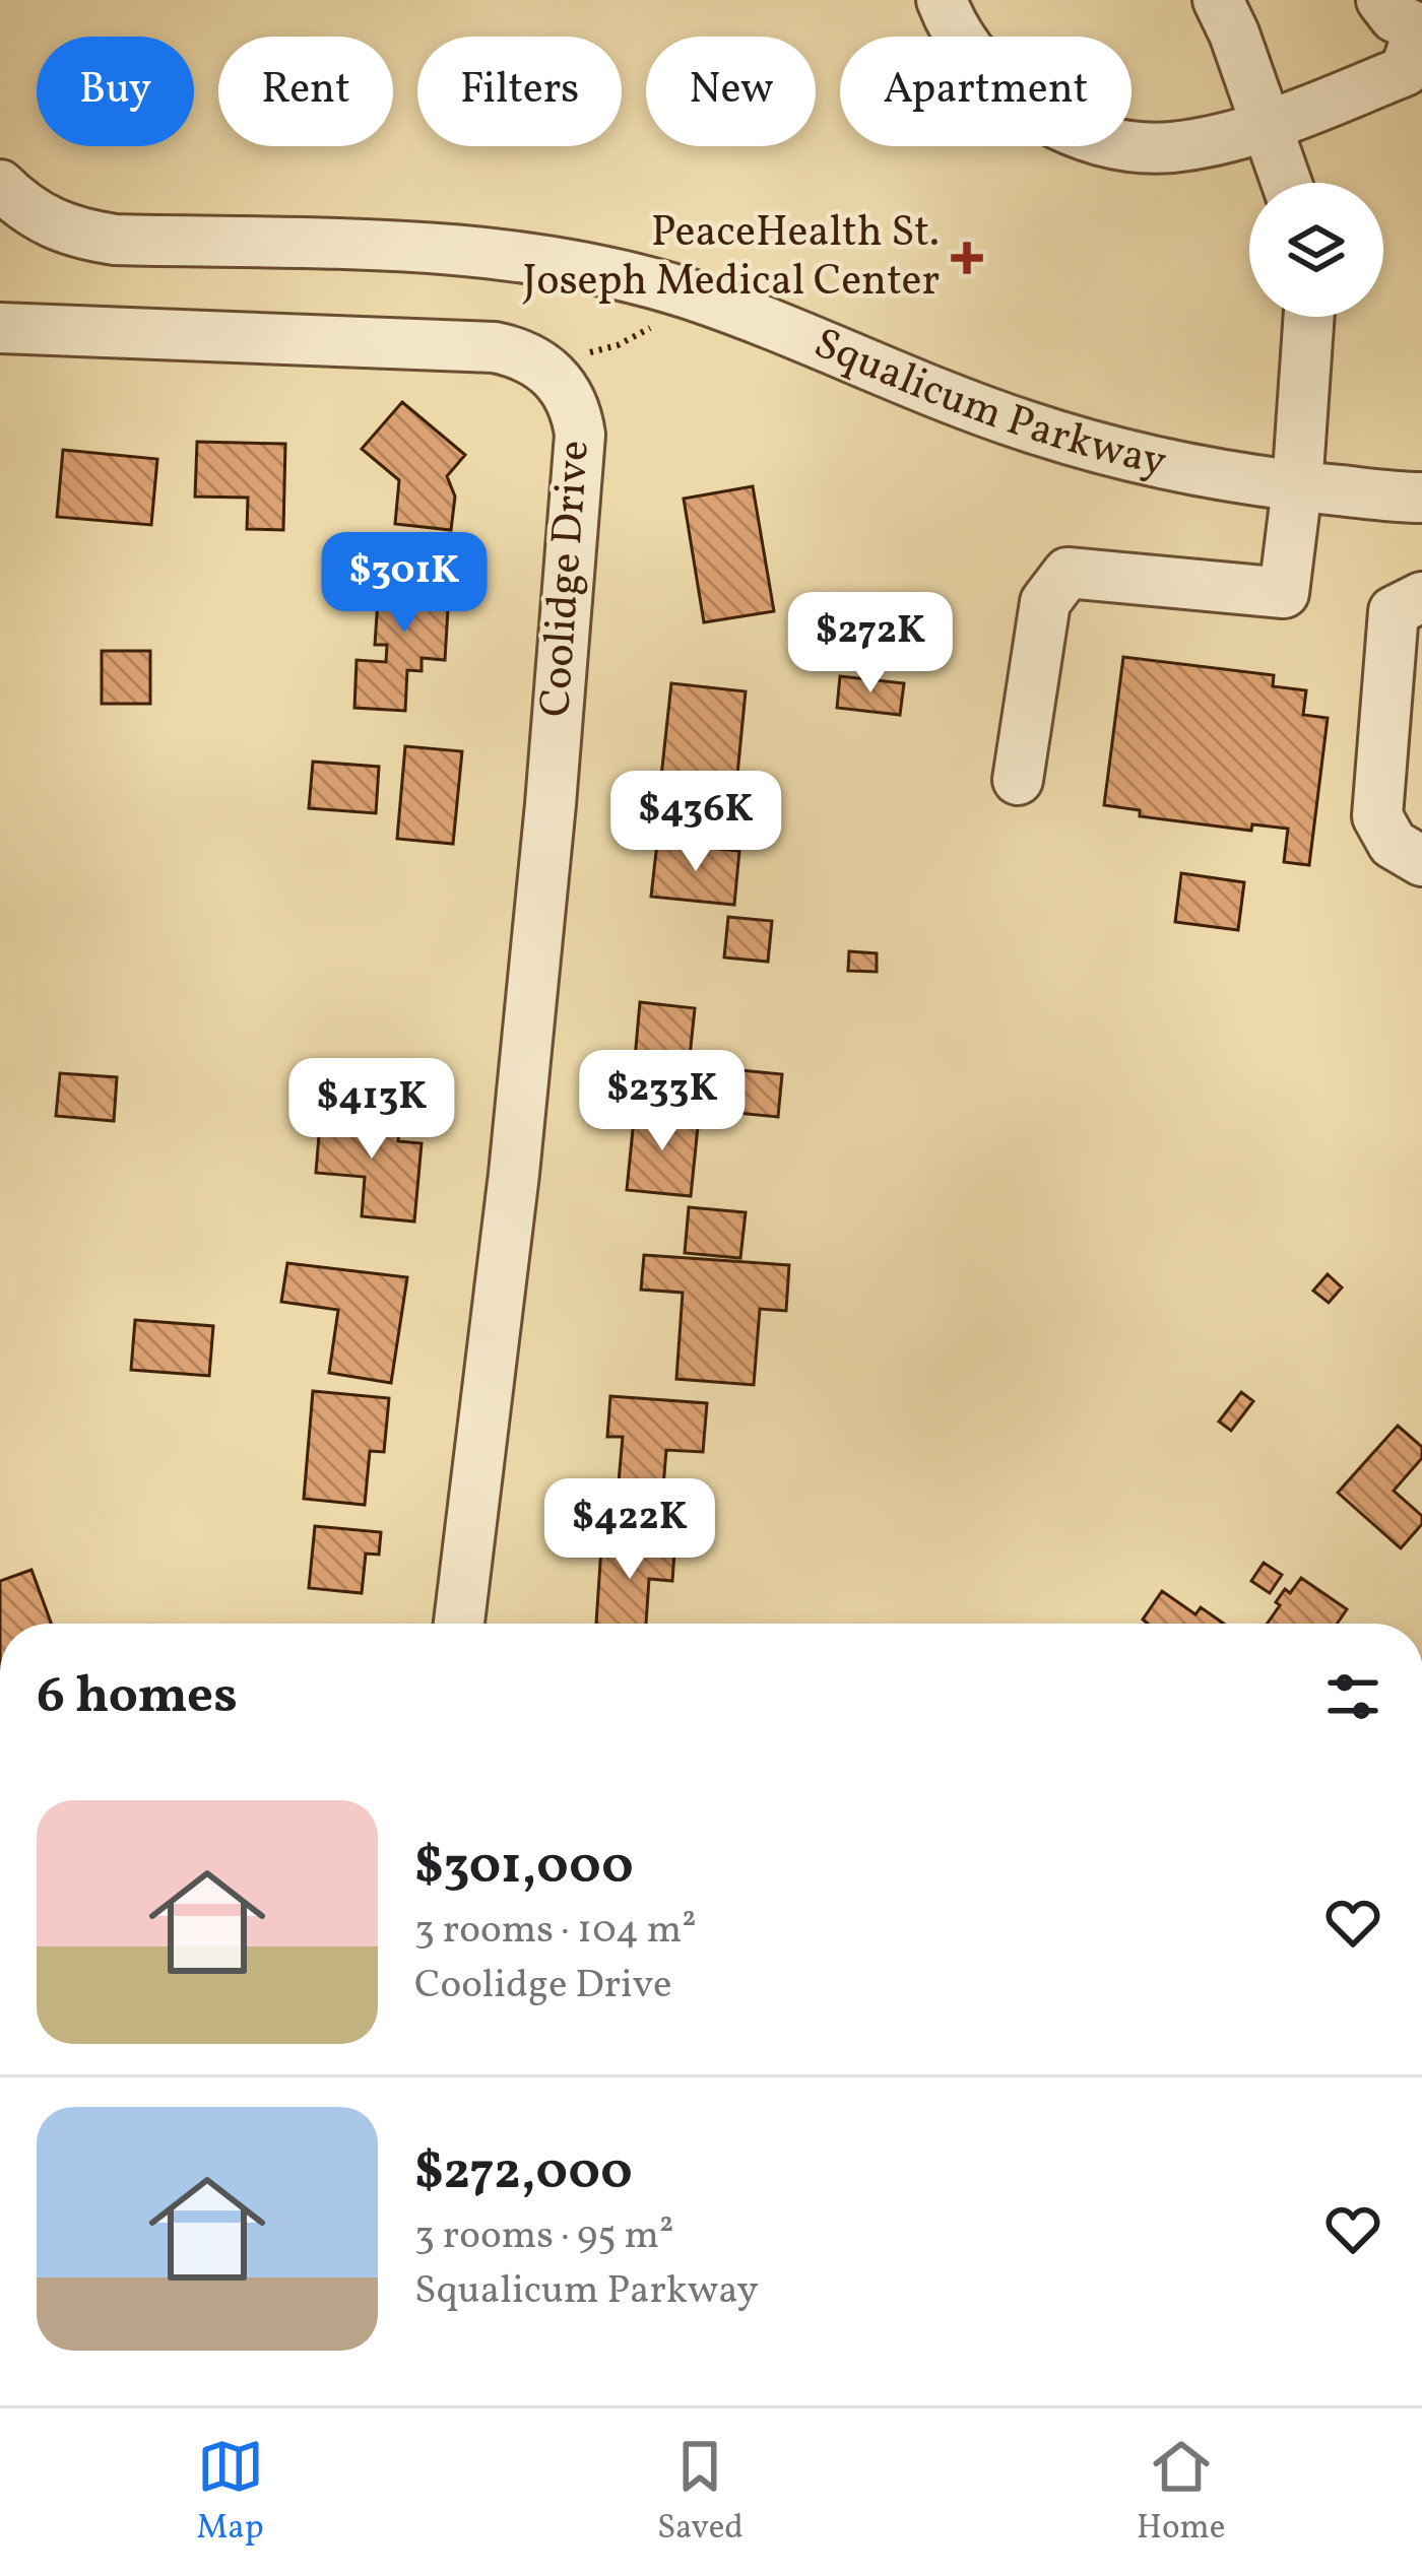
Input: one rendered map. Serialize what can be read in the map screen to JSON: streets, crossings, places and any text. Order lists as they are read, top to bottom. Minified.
{"streets":{"street":["Squalicum Parkway","Coolidge Drive"]},"places":{"health":["PeaceHealth St. Joseph Medical Center"]},"page":{"chip":["Buy","Rent","Filters","New","Apartment"],"price":["$301K","$272K","$436K","$233K","$413K","$422K"],"heading":"6 homes","list":[{"name":"$301,000","note":"3 rooms · 104 m² · Coolidge Drive"},{"name":"$272,000","note":"3 rooms · 95 m² · Squalicum Parkway"}],"tabs":["Map","Saved","Home"]}}
